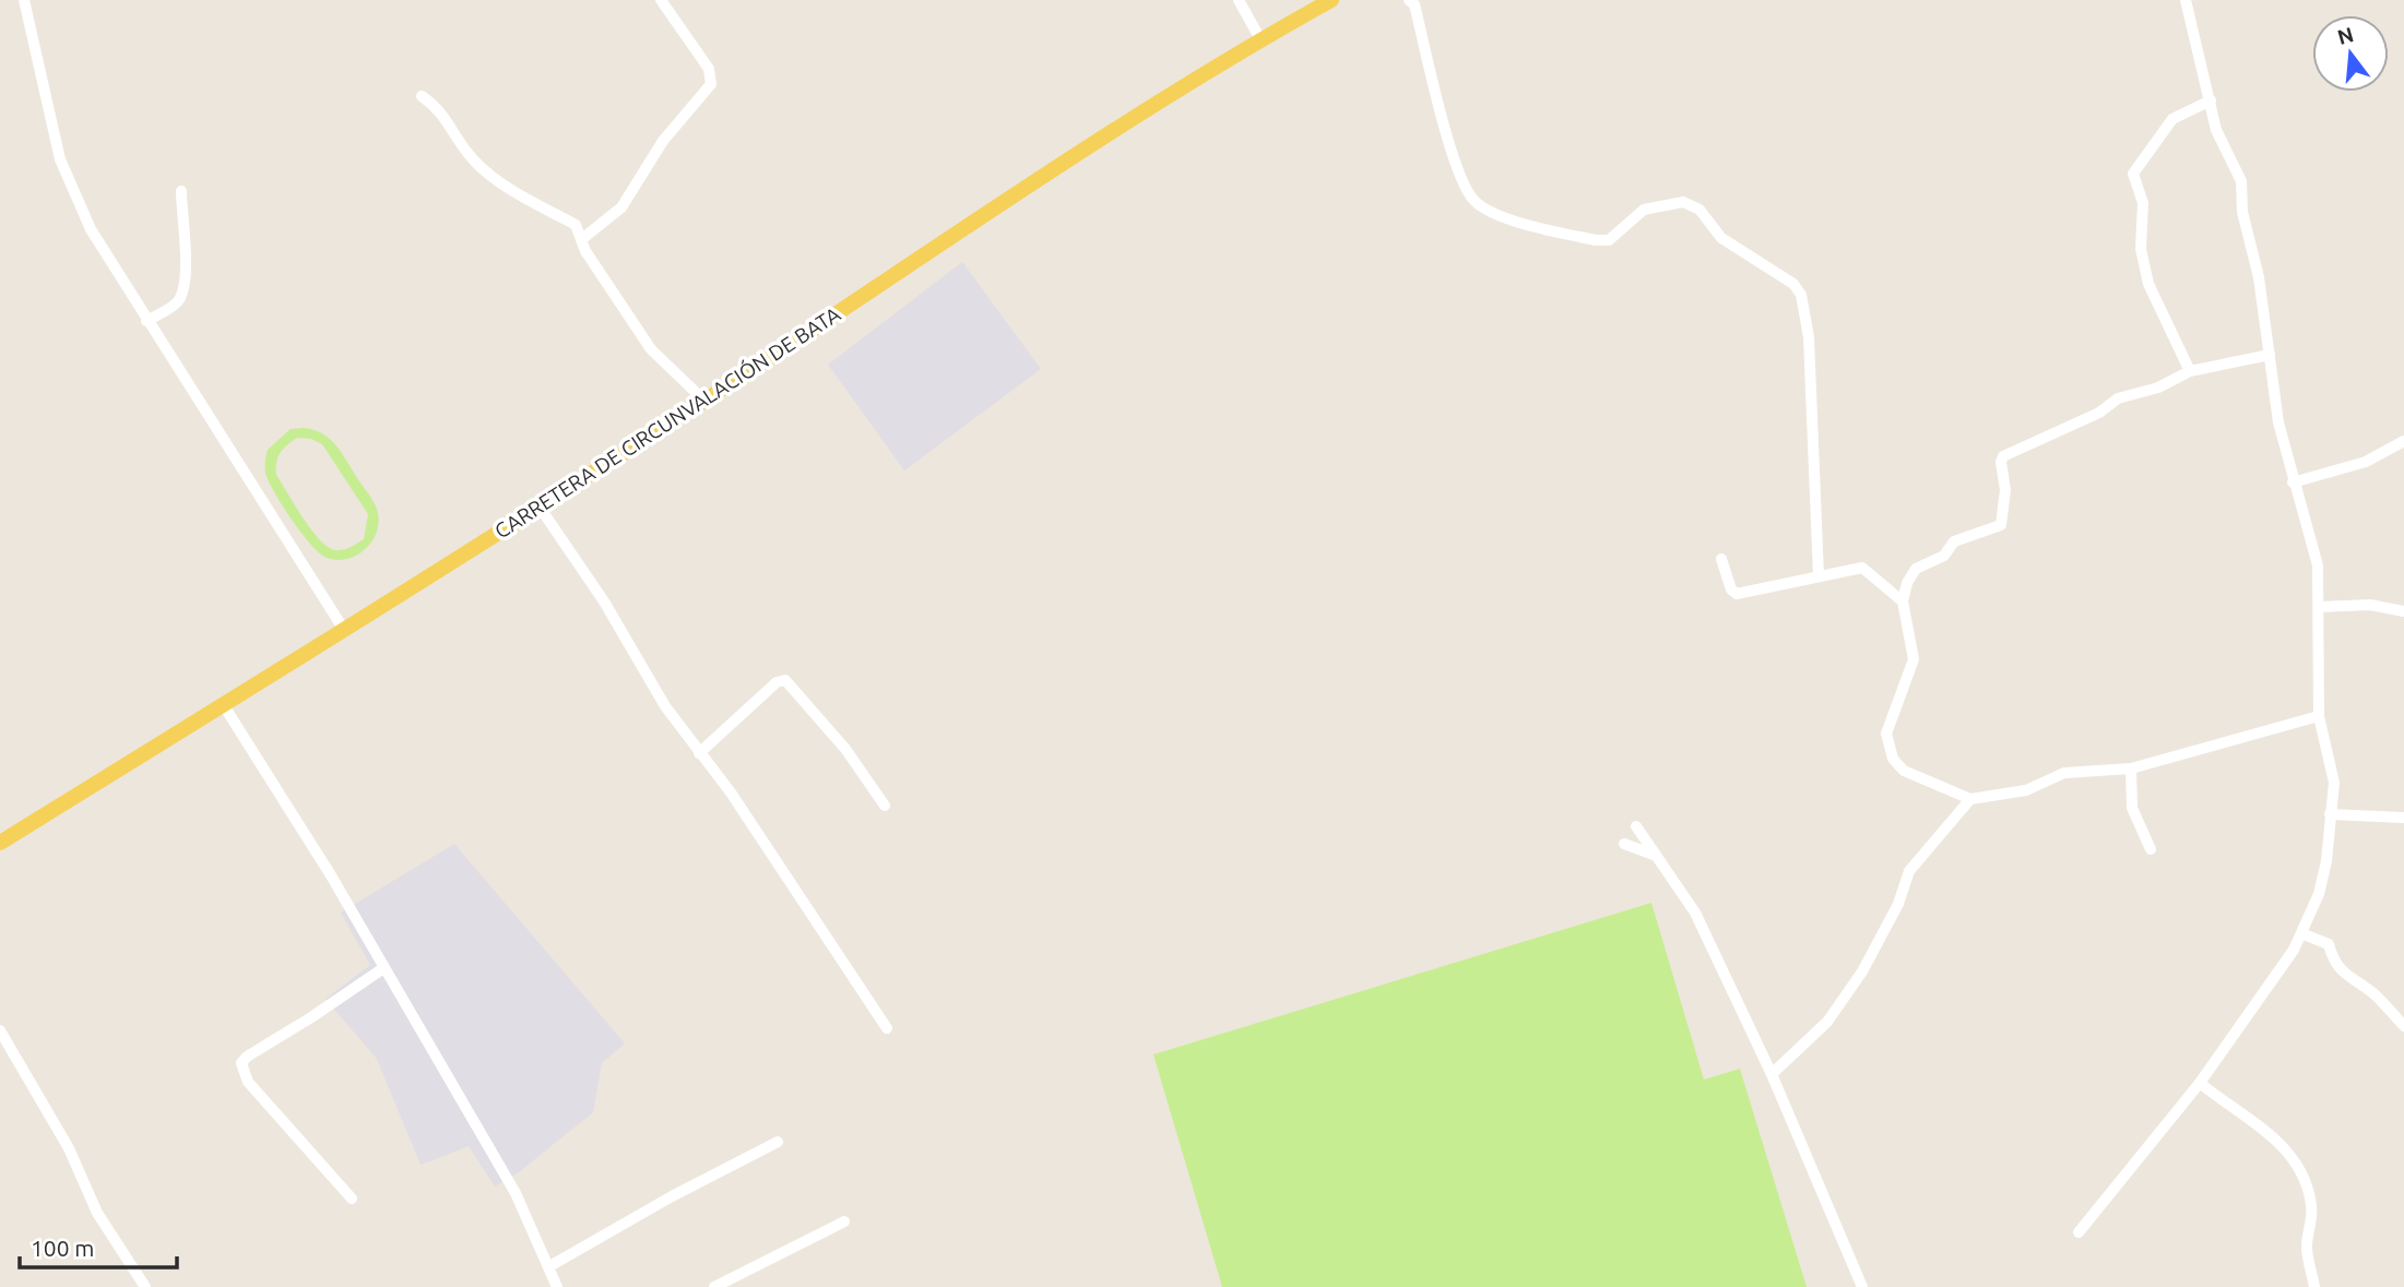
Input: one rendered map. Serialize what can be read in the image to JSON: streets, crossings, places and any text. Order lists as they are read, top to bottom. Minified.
{"streets":{"main road":["CARRETERA DE CIRCUNVALACIÓN DE BATA"]},"scale_bar":"100 m","north":"top"}
